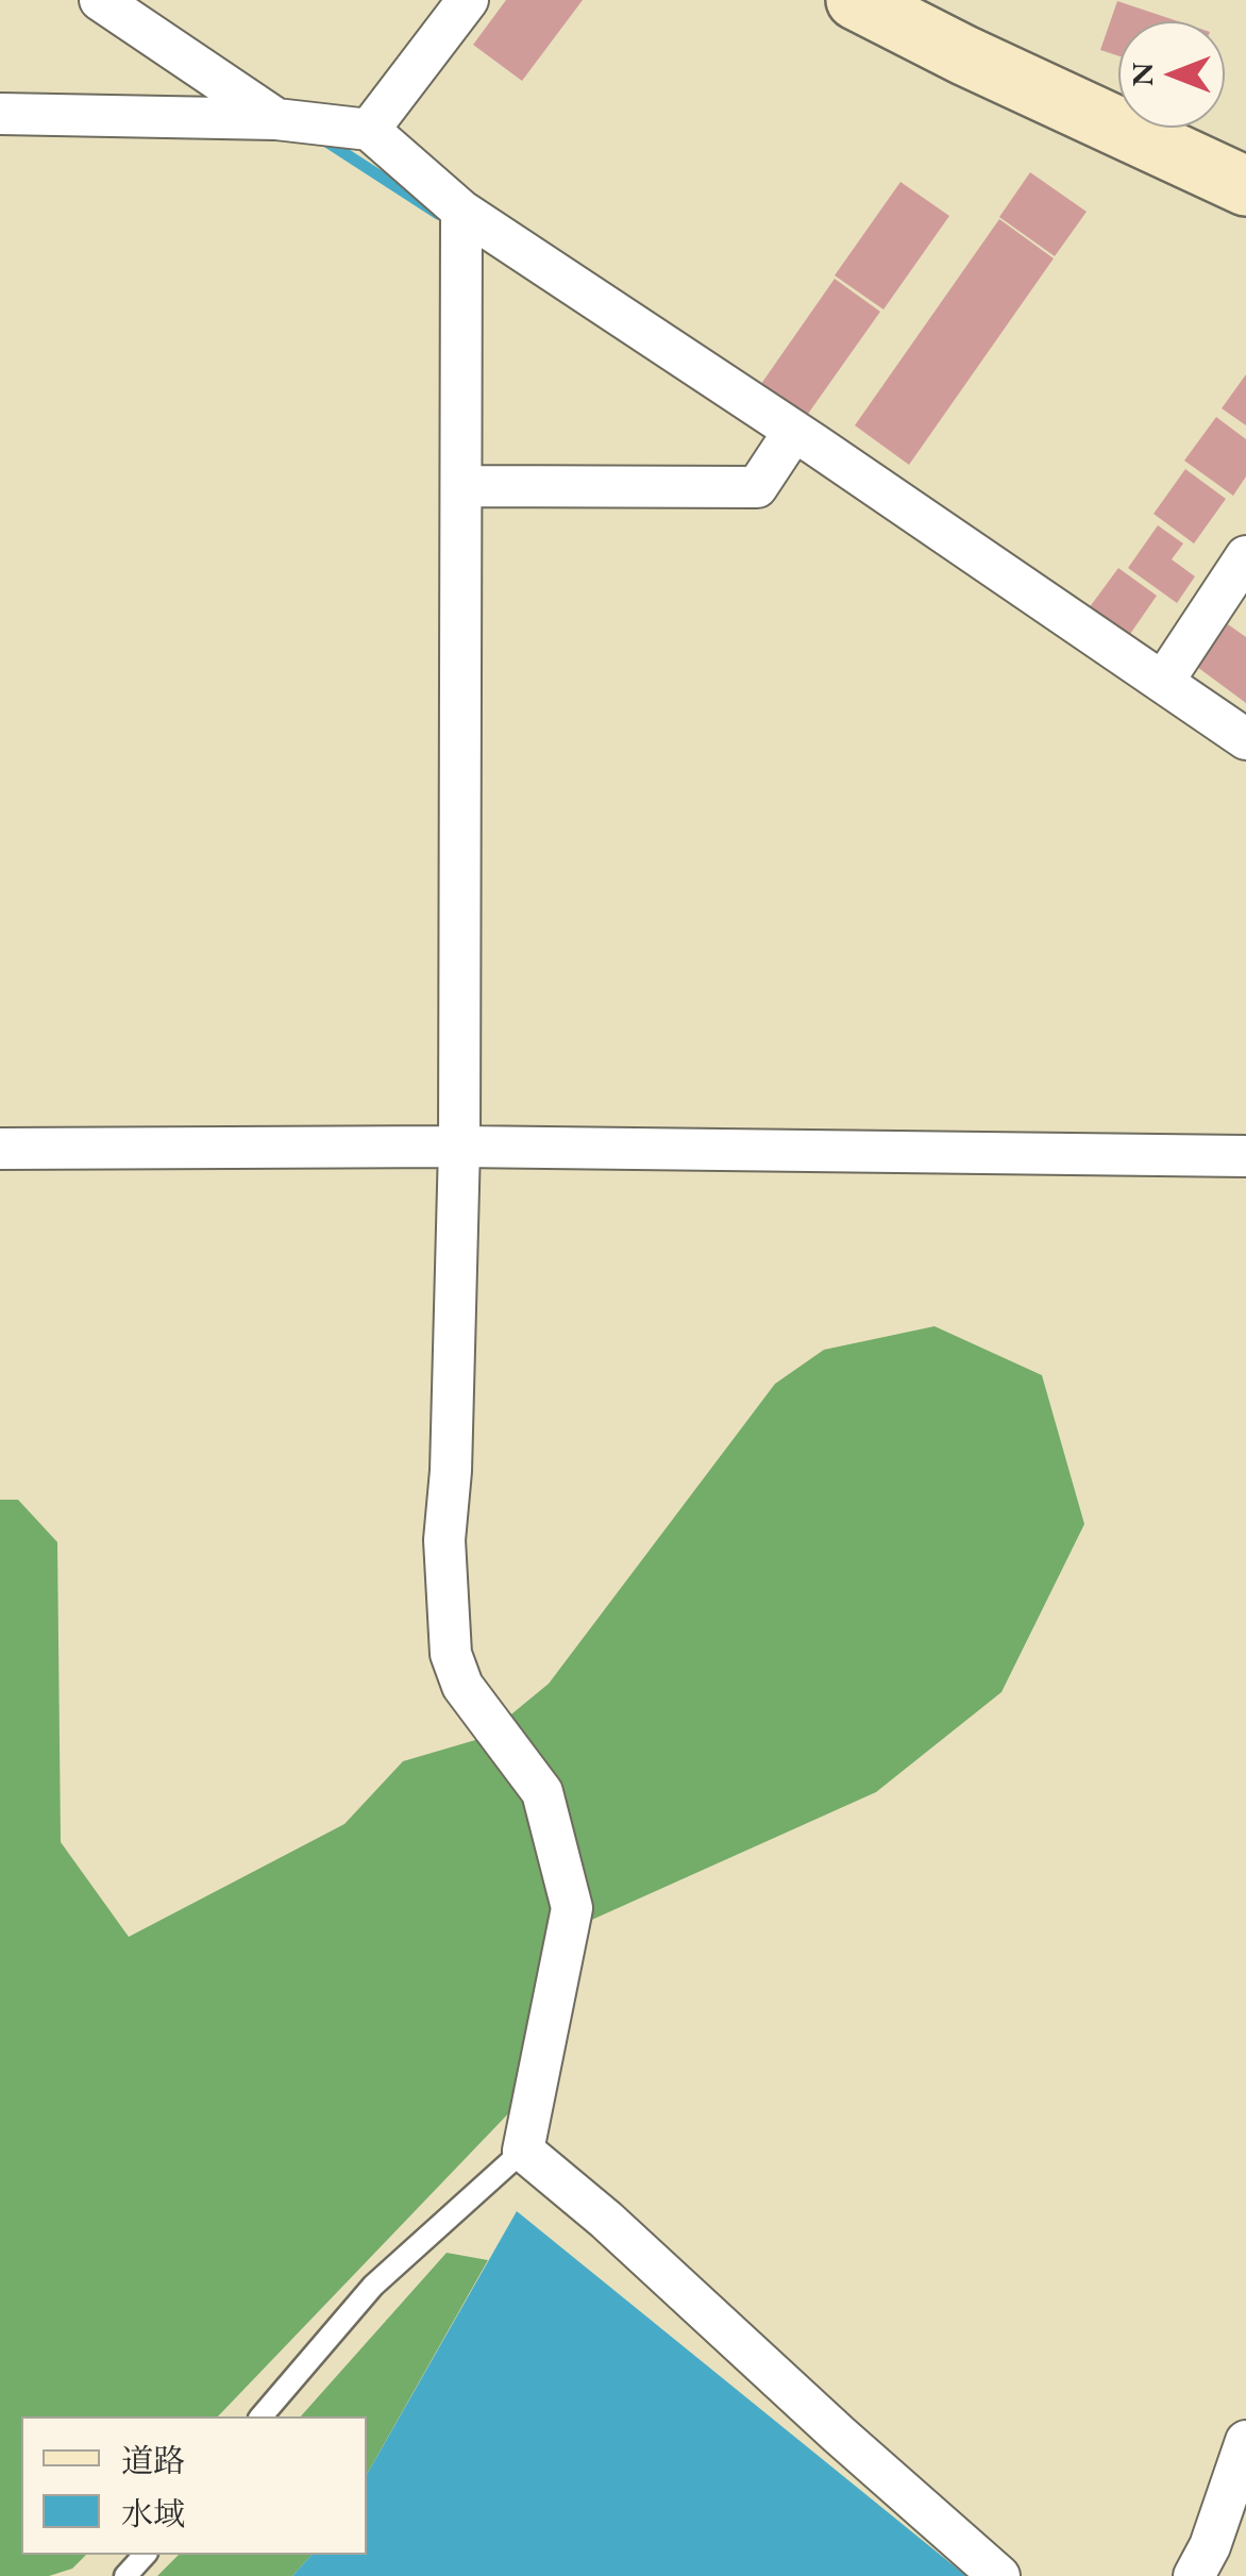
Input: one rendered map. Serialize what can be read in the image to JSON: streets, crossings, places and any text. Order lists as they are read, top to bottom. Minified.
{"legend":["道路","水域"],"north":"left"}
